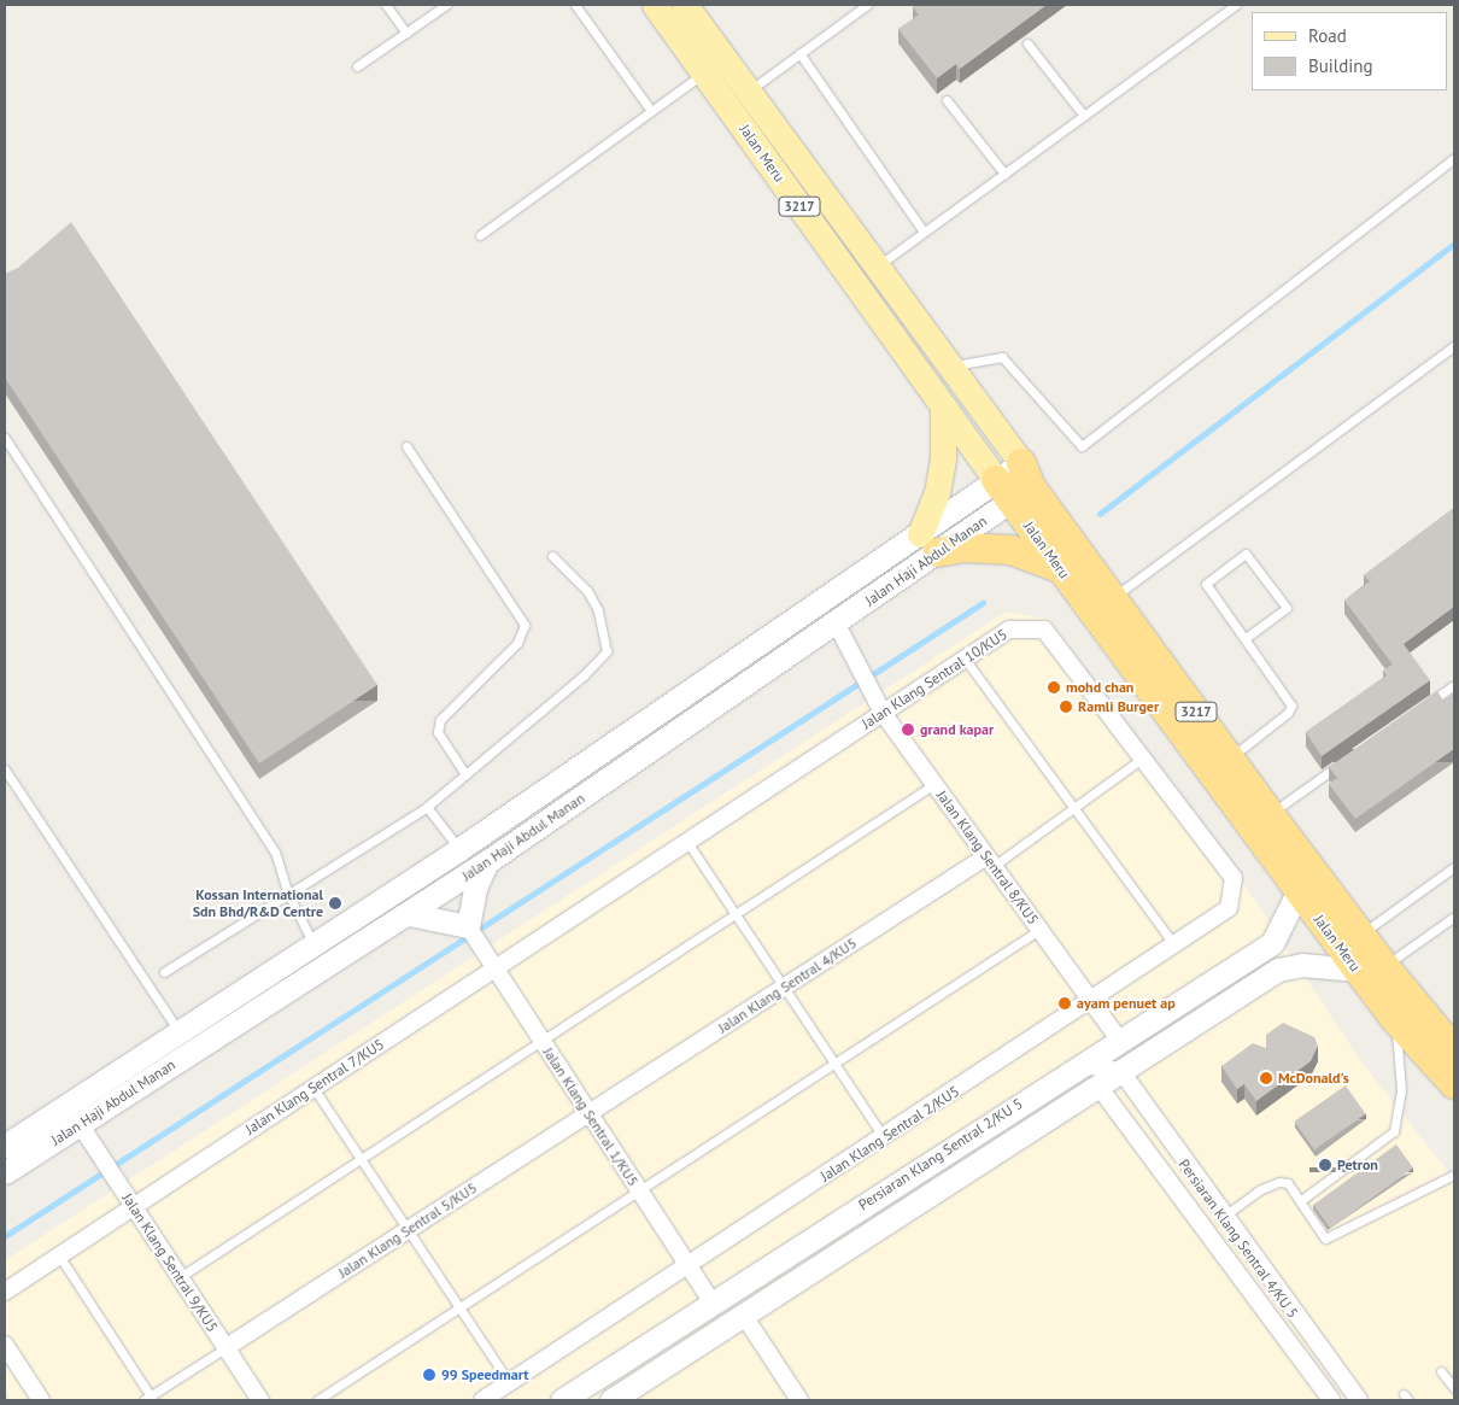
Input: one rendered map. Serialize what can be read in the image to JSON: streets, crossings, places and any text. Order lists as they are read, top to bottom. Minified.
{"streets":{"highway":["Jalan Meru","3217"],"street":["Jalan Haji Abdul Manan","Jalan Klang Sentral 10/KU5","Jalan Klang Sentral 8/KU5","Jalan Klang Sentral 4/KU5","Jalan Klang Sentral 7/KU5","Jalan Klang Sentral 1/KU5","Jalan Klang Sentral 2/KU5","Persiaran Klang Sentral 2/KU 5","Jalan Klang Sentral 5/KU5","Persiaran Klang Sentral 4/KU 5","Jalan Klang Sentral 9/KU5"]},"crossings":[["Jalan Meru","Jalan Haji Abdul Manan"],["Jalan Meru","Persiaran Klang Sentral 2/KU 5"],["Jalan Haji Abdul Manan","Jalan Klang Sentral 8/KU5"],["Jalan Haji Abdul Manan","Jalan Klang Sentral 9/KU5"],["Jalan Klang Sentral 10/KU5","Jalan Klang Sentral 8/KU5"],["Jalan Klang Sentral 10/KU5","Jalan Klang Sentral 7/KU5"],["Jalan Klang Sentral 10/KU5","Jalan Klang Sentral 1/KU5"],["Jalan Klang Sentral 10/KU5","Jalan Klang Sentral 2/KU5"],["Jalan Klang Sentral 8/KU5","Jalan Klang Sentral 4/KU5"],["Jalan Klang Sentral 8/KU5","Jalan Klang Sentral 2/KU5"],["Jalan Klang Sentral 8/KU5","Persiaran Klang Sentral 2/KU 5"],["Jalan Klang Sentral 4/KU5","Jalan Klang Sentral 1/KU5"],["Jalan Klang Sentral 4/KU5","Jalan Klang Sentral 5/KU5"],["Jalan Klang Sentral 7/KU5","Jalan Klang Sentral 1/KU5"],["Jalan Klang Sentral 7/KU5","Jalan Klang Sentral 9/KU5"],["Jalan Klang Sentral 1/KU5","Jalan Klang Sentral 2/KU5"],["Jalan Klang Sentral 1/KU5","Persiaran Klang Sentral 2/KU 5"],["Jalan Klang Sentral 1/KU5","Jalan Klang Sentral 5/KU5"],["Persiaran Klang Sentral 2/KU 5","Persiaran Klang Sentral 4/KU 5"],["Jalan Klang Sentral 5/KU5","Jalan Klang Sentral 9/KU5"]],"places":["mohd chan","Ramli Burger","grand kapar","Kossan International Sdn Bhd/R&D Centre","ayam penuet ap","McDonald's","Petron","99 Speedmart"],"legend":["Road","Building"]}
